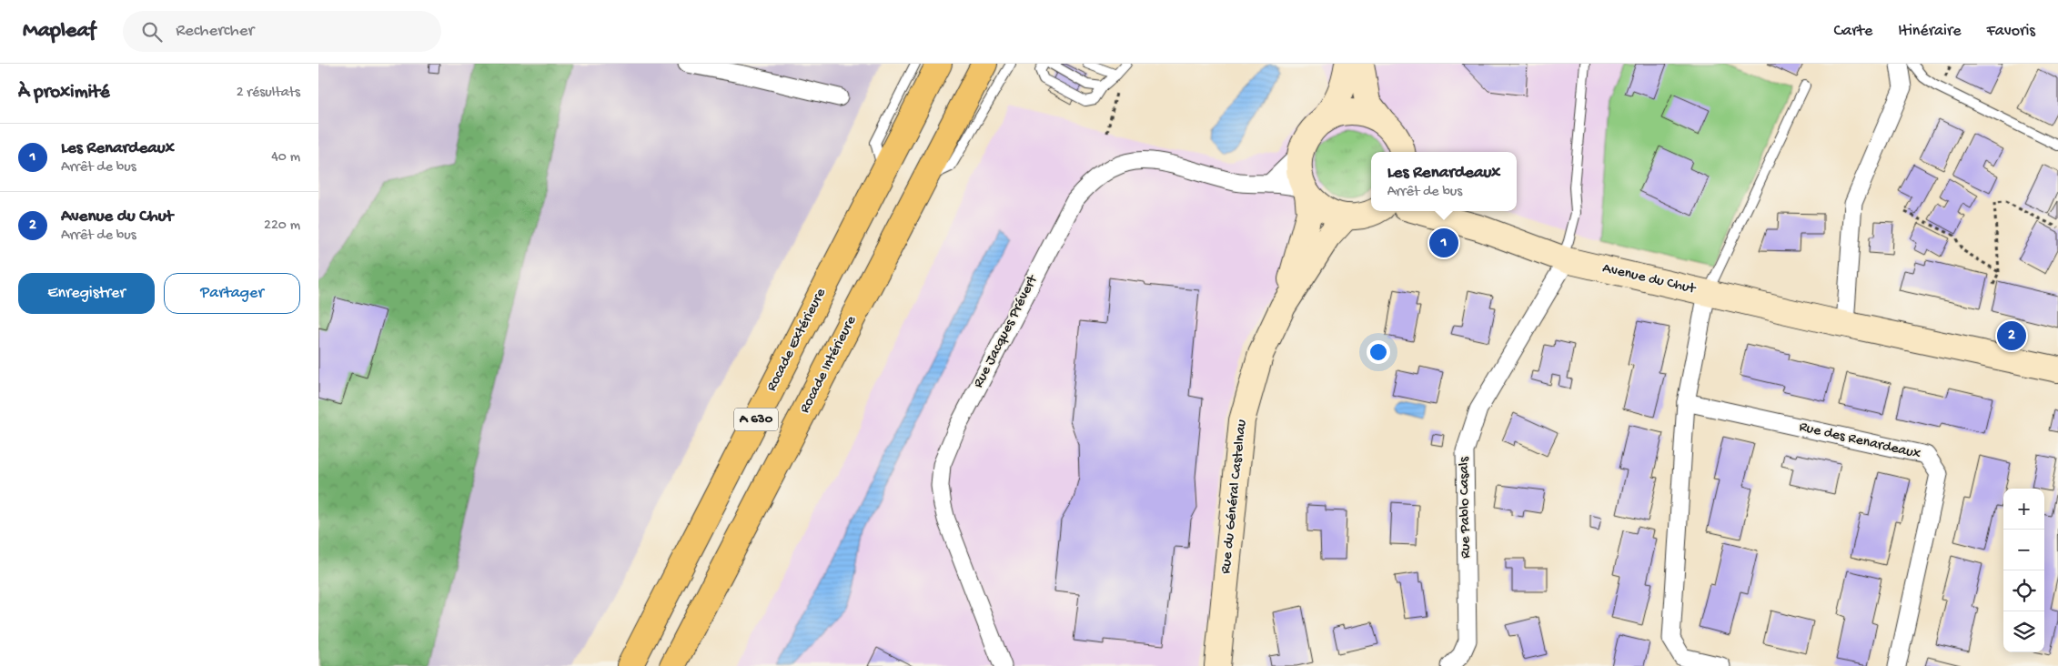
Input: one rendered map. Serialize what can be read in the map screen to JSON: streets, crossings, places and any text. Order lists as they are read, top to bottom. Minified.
{"streets":{"highway":["Rocade Extérieure","Rocade Intérieure","A 630"],"street":["Avenue du Chut","Rue Jacques Prévert","Rue des Renardeaux","Rue du Général Castelnau","Rue Pablo Casals"]},"crossings":[["Avenue du Chut","Rue Pablo Casals"],["Rue Jacques Prévert","Rue du Général Castelnau"]],"page":{"header":"Mapleaf","search":"Rechercher","nav":["Carte","Itinéraire","Favoris"],"heading":["À proximité","2 résultats"],"list":[{"mark":"1","name":"Les Renardeaux","note":"Arrêt de bus","value":"40 m"},{"mark":"2","name":"Avenue du Chut","note":"Arrêt de bus","value":"220 m"}],"popup":["Les Renardeaux","Arrêt de bus"],"pins":["1","2"],"buttons":["Enregistrer","Partager"],"map_buttons":["+","−"]}}
